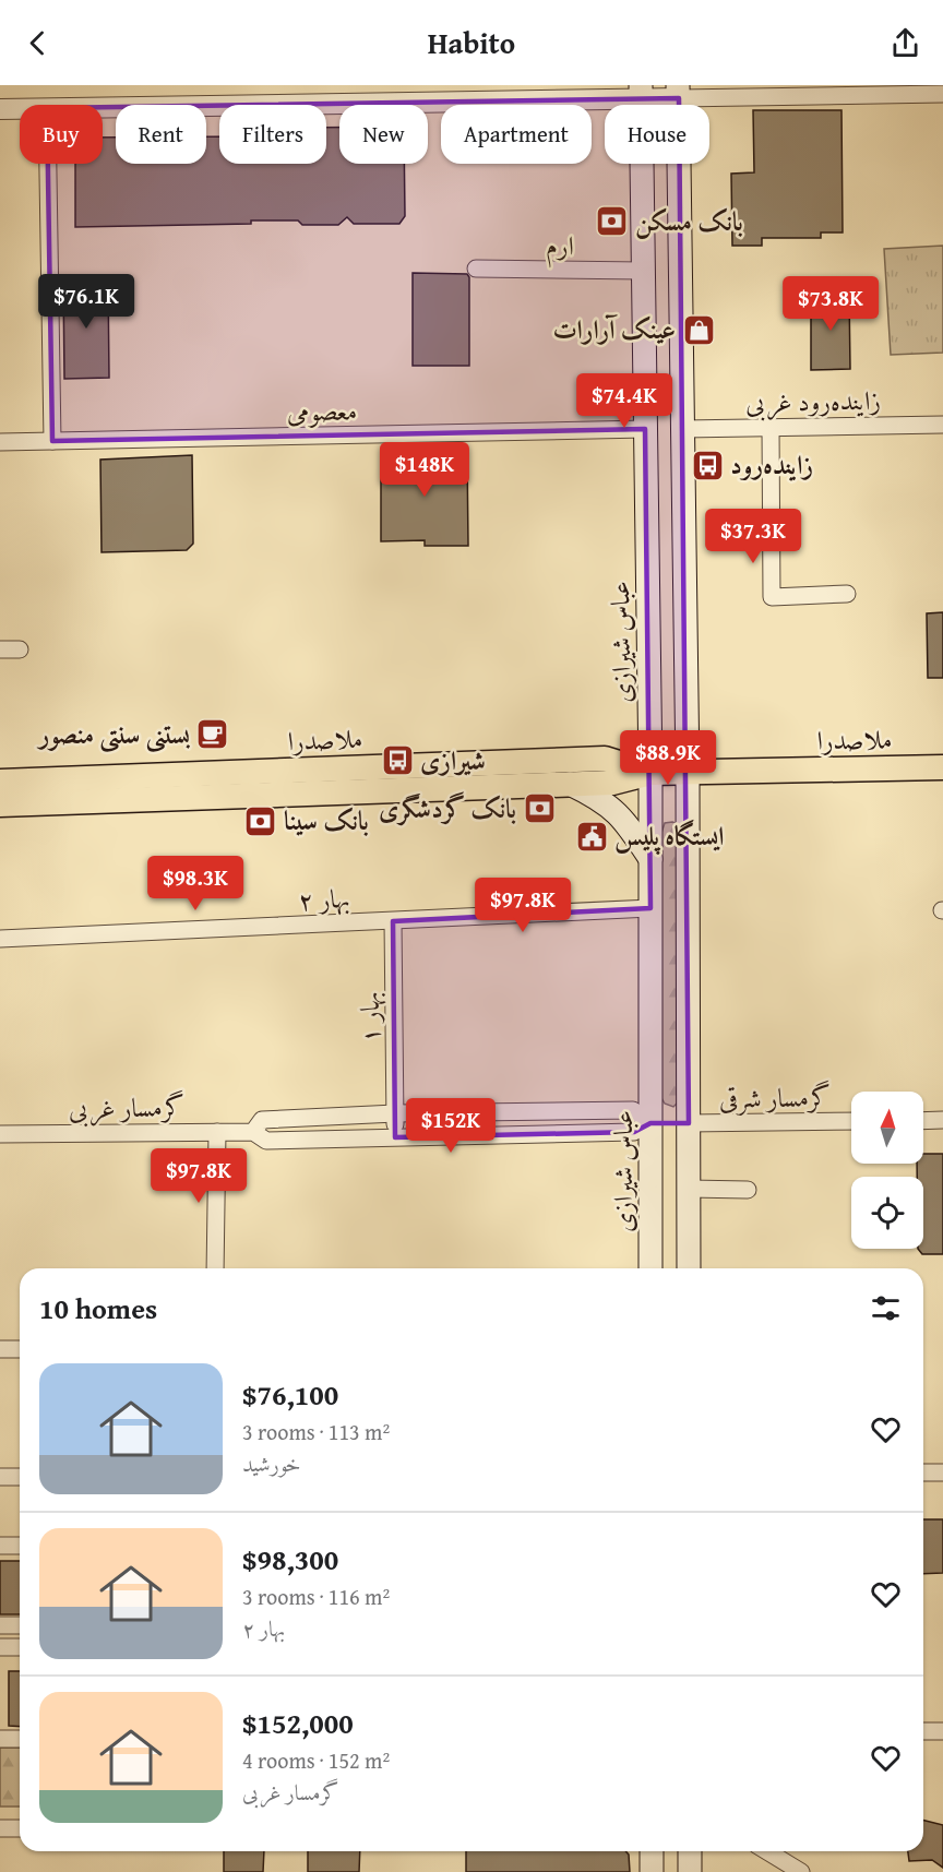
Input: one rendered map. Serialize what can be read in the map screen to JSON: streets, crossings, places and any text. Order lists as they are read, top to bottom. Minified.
{"streets":{"main road":["عباس شیرازی","ملاصدرا"],"street":["ارم","زاینده‌رود غربی","معصومی","بهار ۲","بهار ۱","گرمسار شرقی","گرمسار غربی"]},"crossings":[["ارم","عباس شیرازی"],["معصومی","عباس شیرازی"],["عباس شیرازی","ملاصدرا"],["عباس شیرازی","بهار ۲"],["عباس شیرازی","گرمسار غربی"],["بهار ۲","بهار ۱"],["بهار ۱","گرمسار غربی"]],"places":{"bank":["بانک مسکن","بانک گردشگری","بانک سینا"],"shop":["عینک آرارات"],"bus stop":["زاینده‌رود","شیرازی"],"cafe":["بستنی سنتی منصور"],"public building":["ایستگاه پلیس"]},"north":"top","page":{"header":"Habito","chip":["Buy","Rent","Filters","New","Apartment","House"],"price":["$76.1K","$73.8K","$74.4K","$148K","$37.3K","$88.9K","$98.3K","$97.8K","$152K","$97.8K"],"heading":"10 homes","list":[{"name":"$76,100","note":"3 rooms · 113 m² · خورشید"},{"name":"$98,300","note":"3 rooms · 116 m² · بهار ۲"},{"name":"$152,000","note":"4 rooms · 152 m² · گرمسار غربی"}]}}
